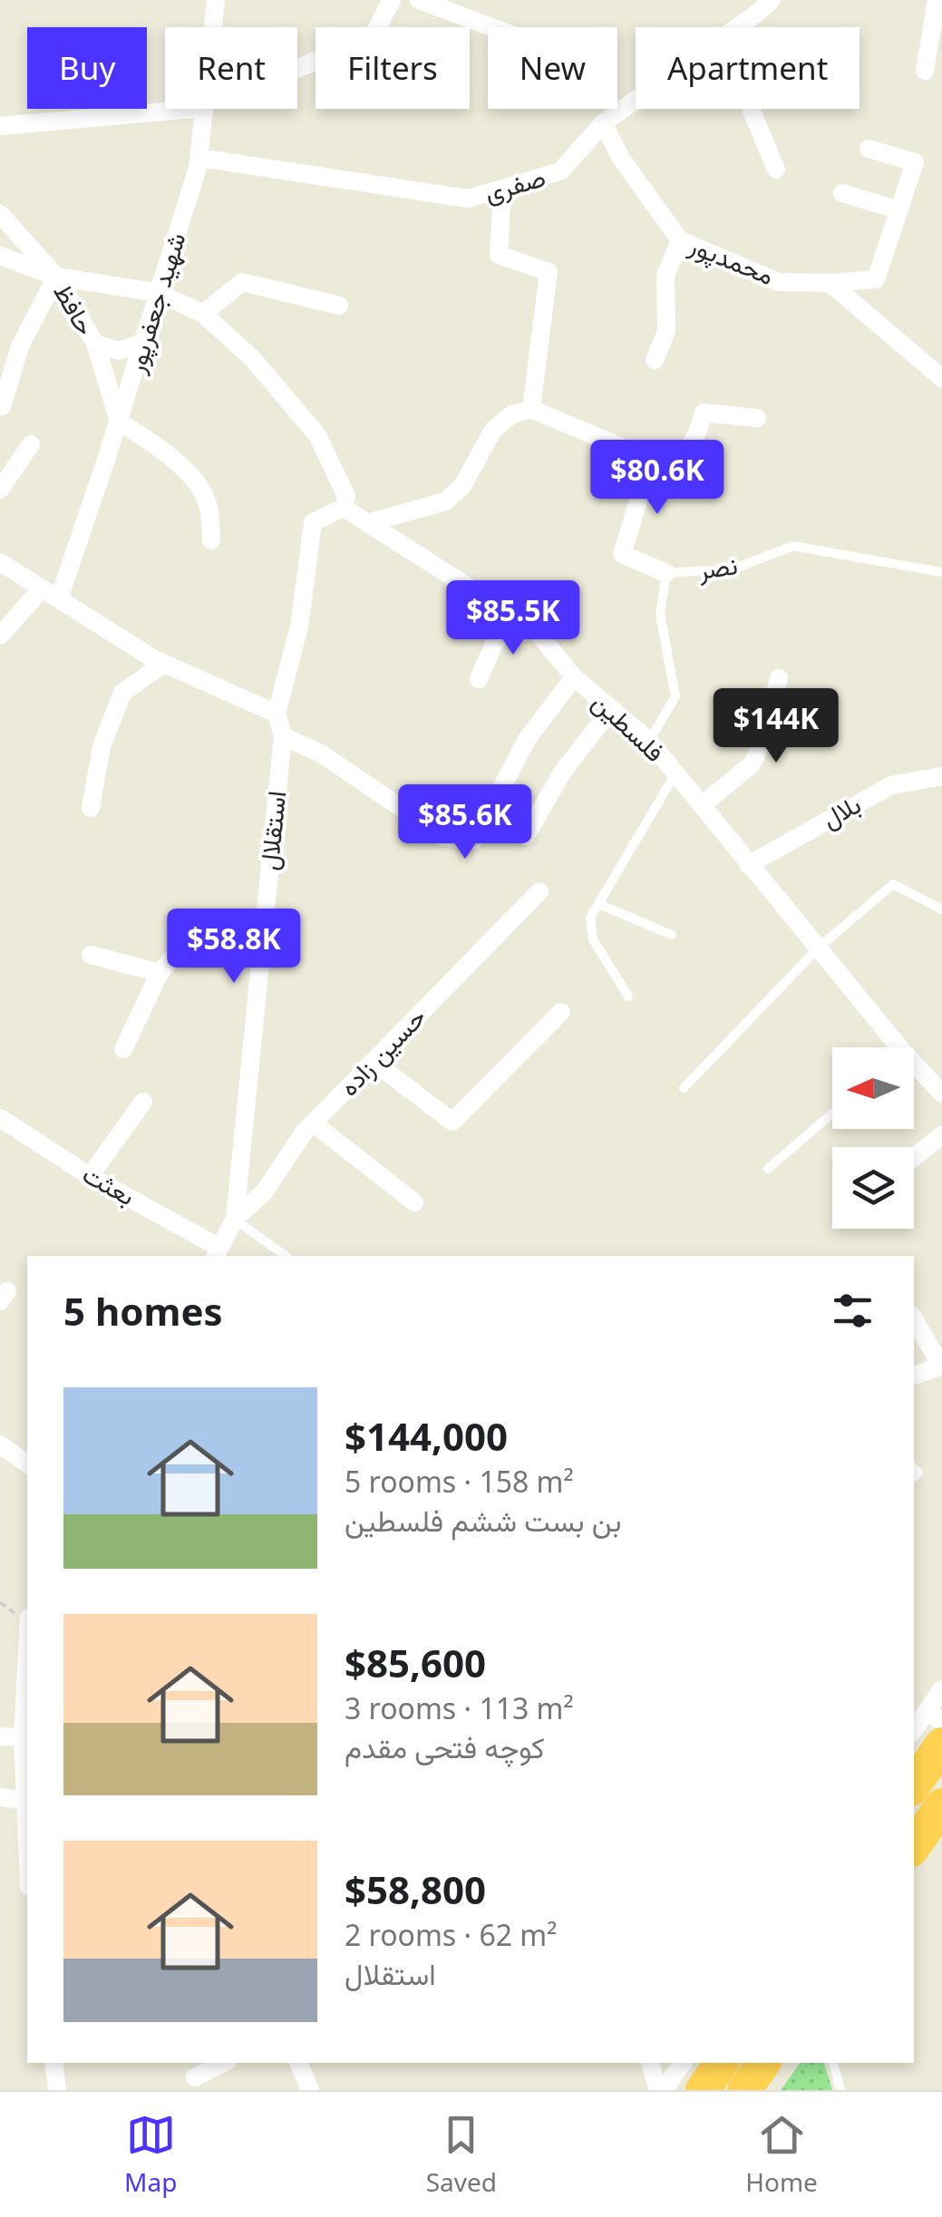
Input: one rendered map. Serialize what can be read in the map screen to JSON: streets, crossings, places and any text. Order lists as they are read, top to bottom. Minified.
{"streets":{"street":["صفری","محمدپور","شهید جعفرپور","حافظ","فلسطین","بلال","استقلال","حسین زاده","بعثت"],"lane":["نصر"]},"crossings":[["صفری","محمدپور"],["صفری","شهید جعفرپور"],["شهید جعفرپور","حافظ"],["نصر","فلسطین"],["فلسطین","بلال"],["استقلال","حسین زاده"],["استقلال","بعثت"]],"north":"left","page":{"chip":["Buy","Rent","Filters","New","Apartment"],"price":["$80.6K","$85.5K","$144K","$85.6K","$58.8K"],"heading":"5 homes","list":[{"name":"$144,000","note":"5 rooms · 158 m² · بن بست ششم فلسطین"},{"name":"$85,600","note":"3 rooms · 113 m² · کوچه فتحی مقدم"},{"name":"$58,800","note":"2 rooms · 62 m² · استقلال"}],"tabs":["Map","Saved","Home"]}}
